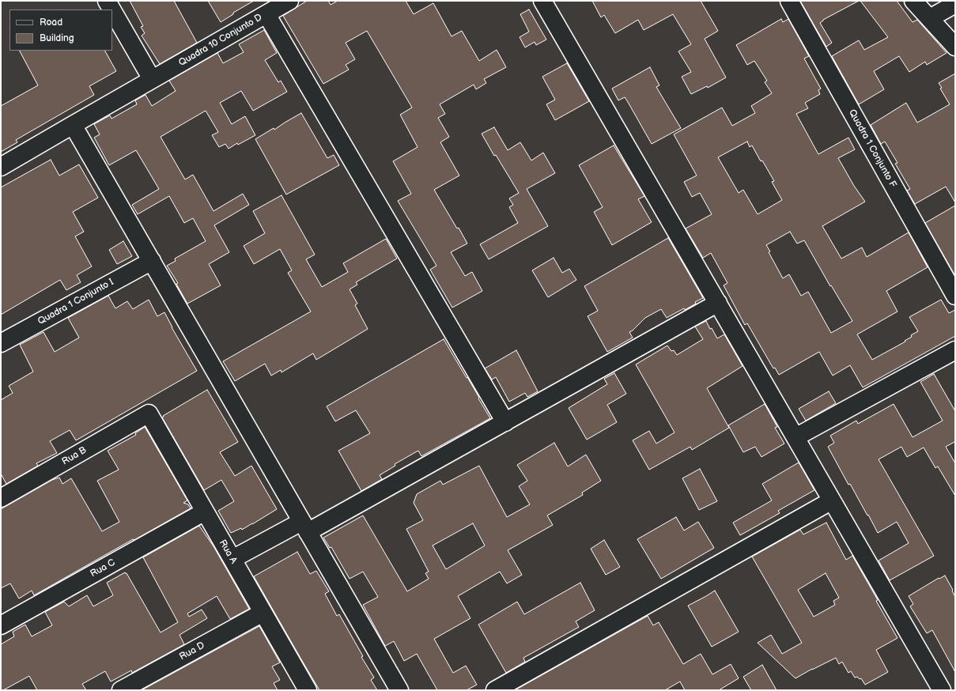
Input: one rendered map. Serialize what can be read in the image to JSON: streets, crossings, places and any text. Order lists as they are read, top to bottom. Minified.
{"streets":{"street":["Quadra 10 Conjunto D","Quadra 1 Conjunto F","Quadra 1 Conjunto I","Rua B","Rua A","Rua C","Rua D"]},"crossings":[["Rua B","Rua A"],["Rua A","Rua C"],["Rua A","Rua D"]],"legend":["Road","Building"]}
